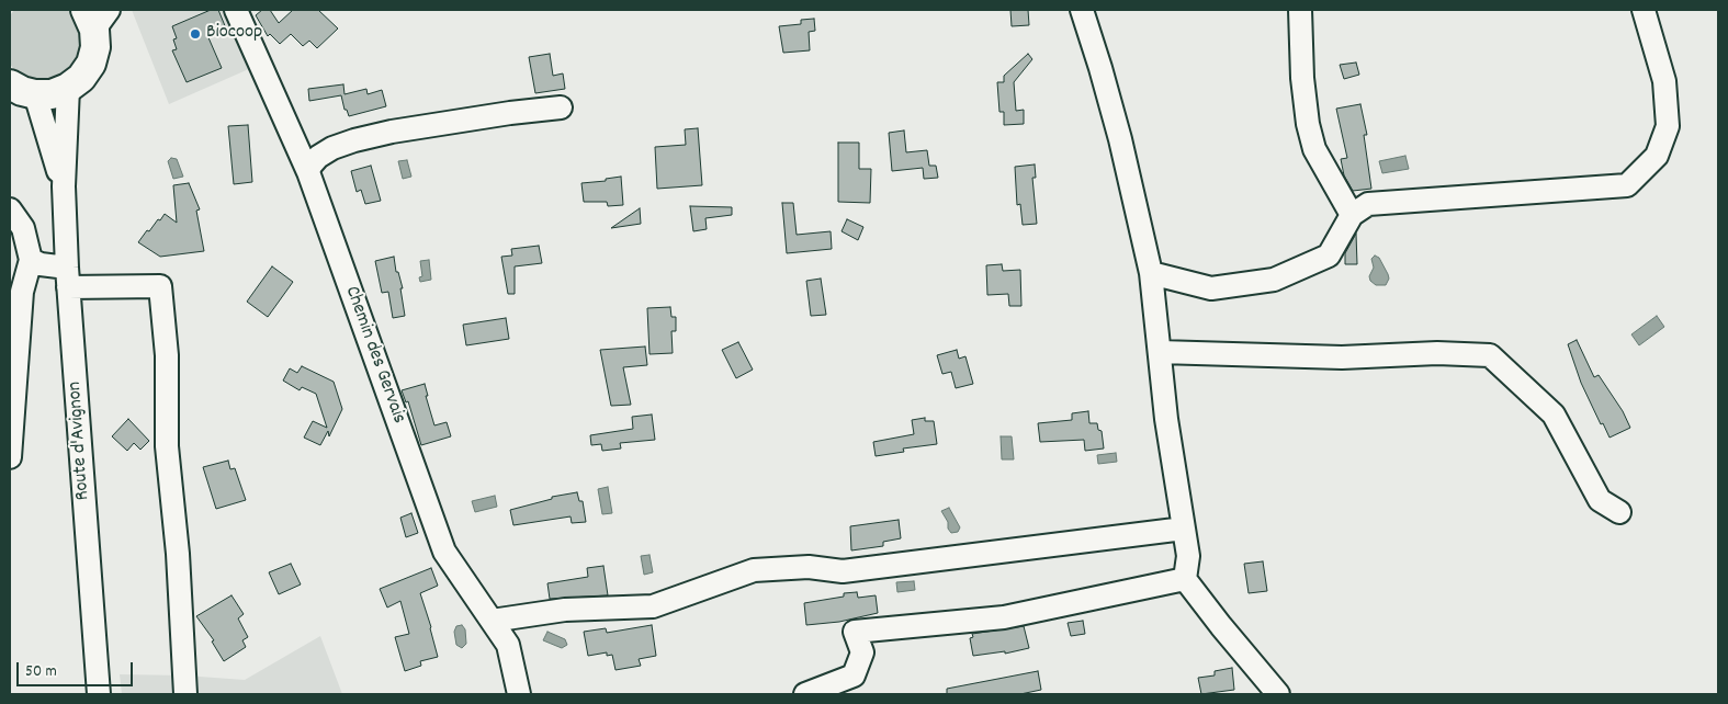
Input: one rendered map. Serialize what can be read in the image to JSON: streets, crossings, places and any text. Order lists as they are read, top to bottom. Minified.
{"streets":{"street":["Chemin des Gervais","Route d'Avignon"]},"places":["Biocoop"],"scale_bar":"50 m"}
